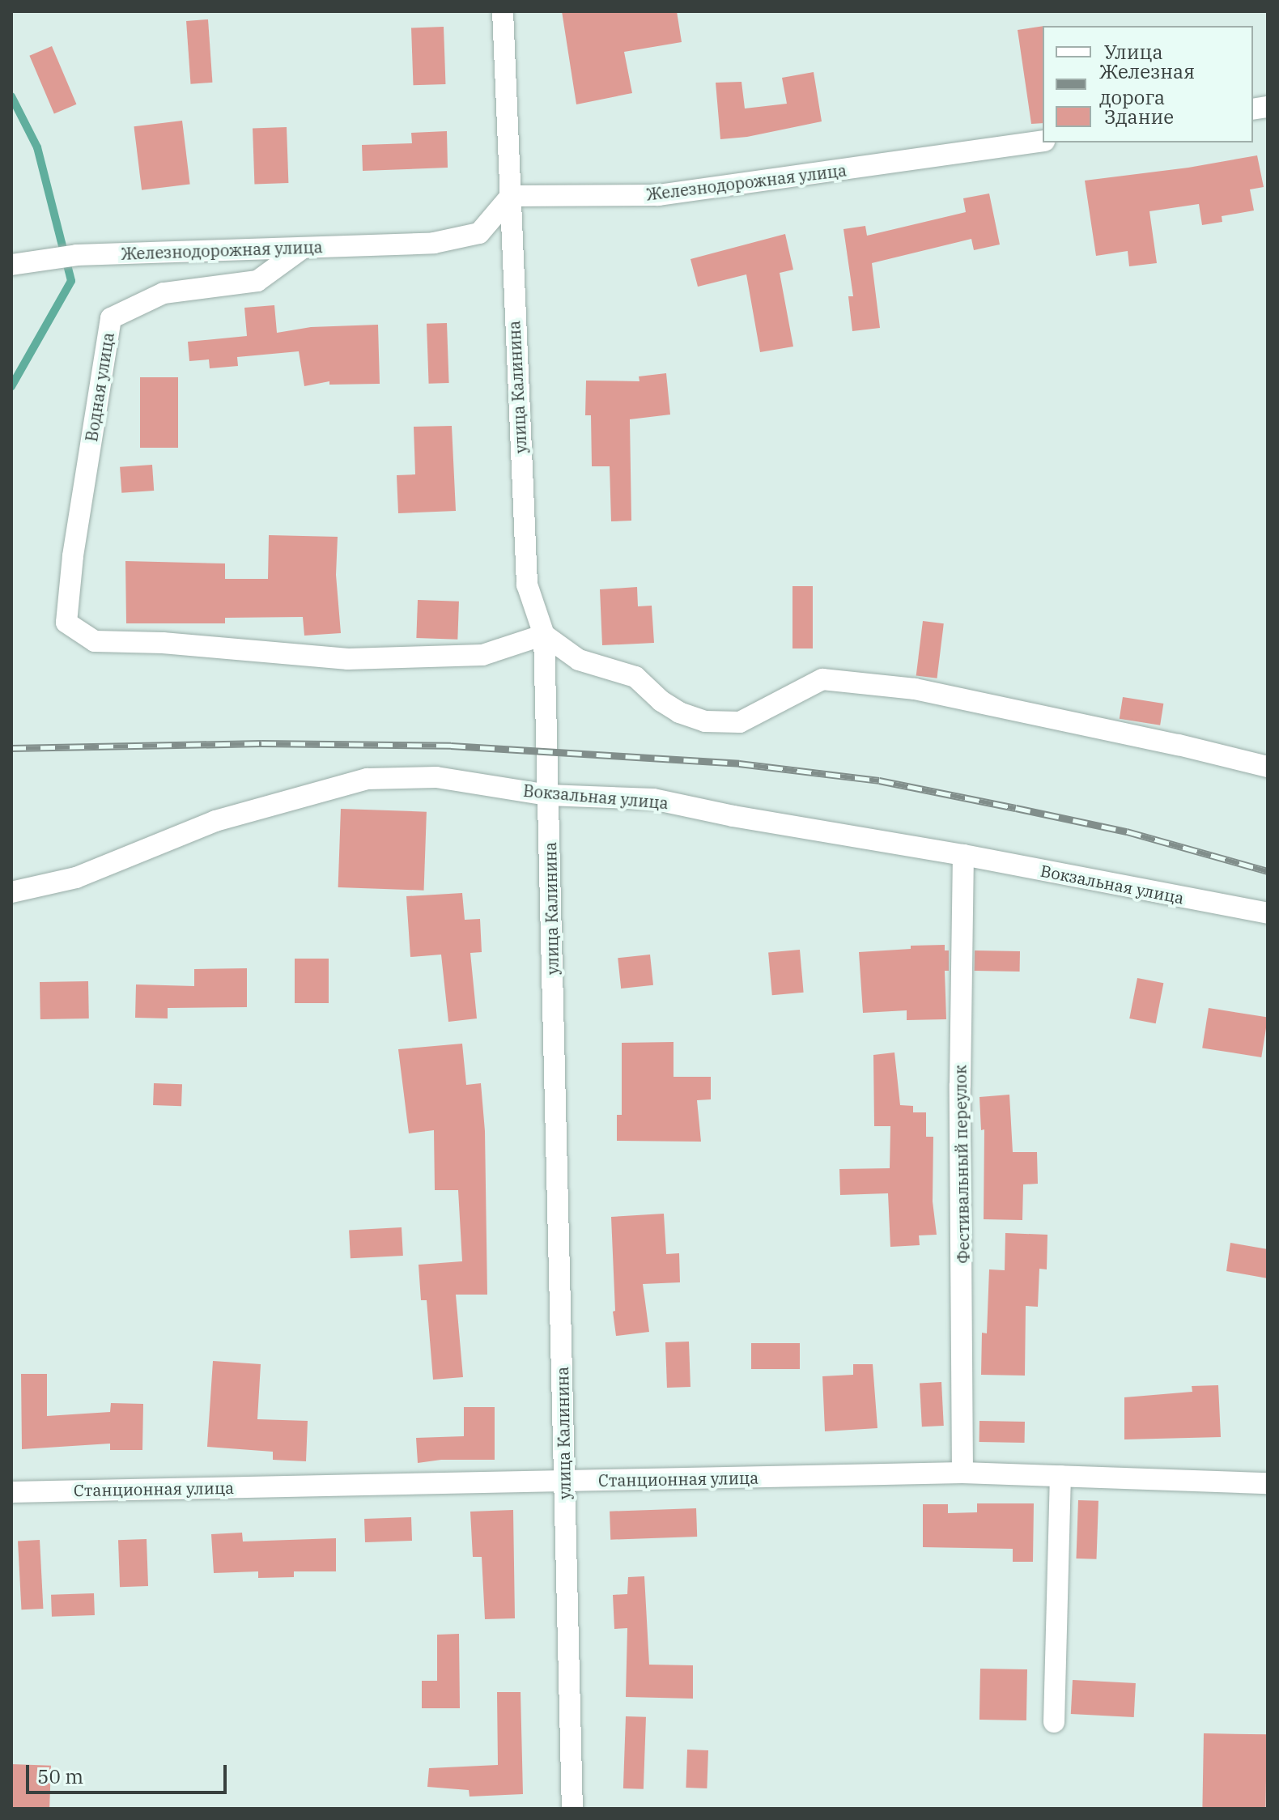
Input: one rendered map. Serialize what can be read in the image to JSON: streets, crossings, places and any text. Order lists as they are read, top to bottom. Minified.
{"streets":{"street":["Железнодорожная улица","Водная улица","улица Калинина","Вокзальная улица","Фестивальный переулок","Станционная улица"]},"crossings":[["Железнодорожная улица","Водная улица"],["Железнодорожная улица","улица Калинина"],["Водная улица","улица Калинина"],["улица Калинина","Вокзальная улица"],["улица Калинина","Станционная улица"],["Вокзальная улица","Фестивальный переулок"],["Фестивальный переулок","Станционная улица"]],"legend":["Улица","Железная дорога","Здание"],"scale_bar":"50 m"}
